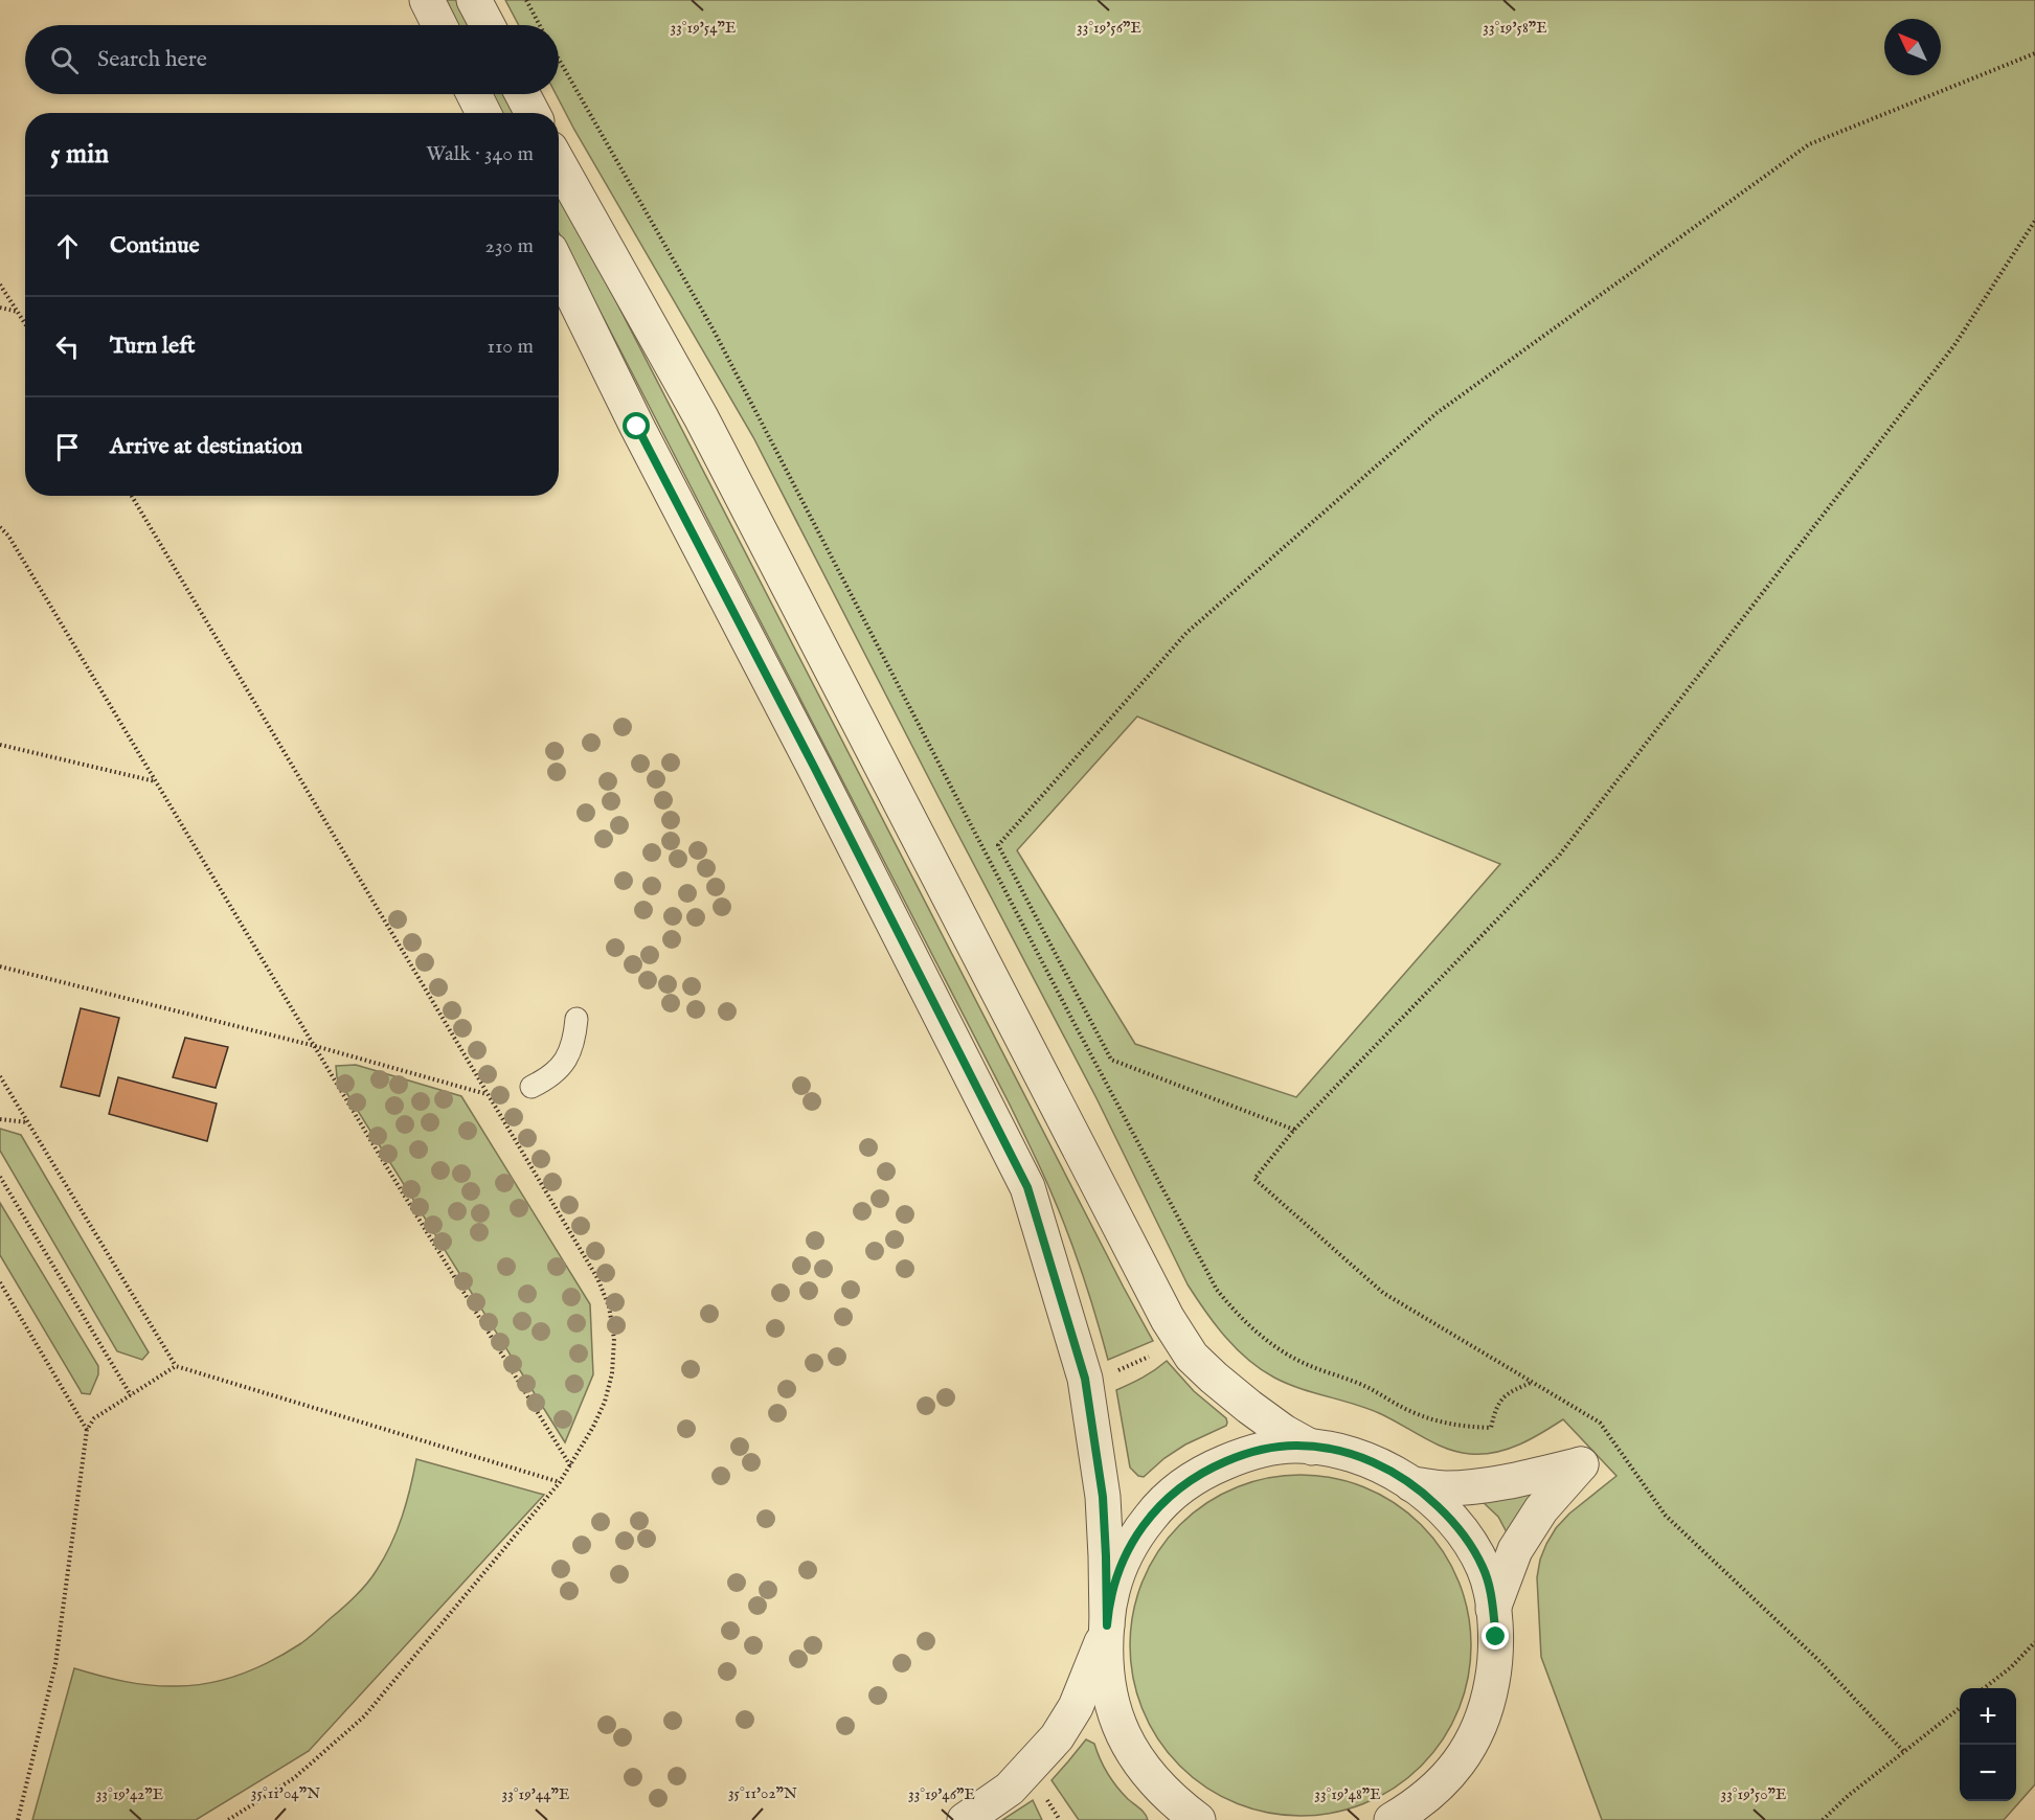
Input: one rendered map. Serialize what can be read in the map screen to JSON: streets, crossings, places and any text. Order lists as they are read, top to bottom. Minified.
{"north":"top left","page":{"search":"Search here","heading":["5 min","Walk · 340 m"],"list":[["Continue","230 m"],["Turn left","110 m"],"Arrive at destination"],"map_buttons":["+","−"]},"coordinates":["33°19'54\"E","33°19'56\"E","33°19'58\"E","35°11'04\"N","35°11'02\"N","33°19'42\"E","33°19'44\"E","33°19'46\"E","33°19'48\"E","33°19'50\"E"]}
